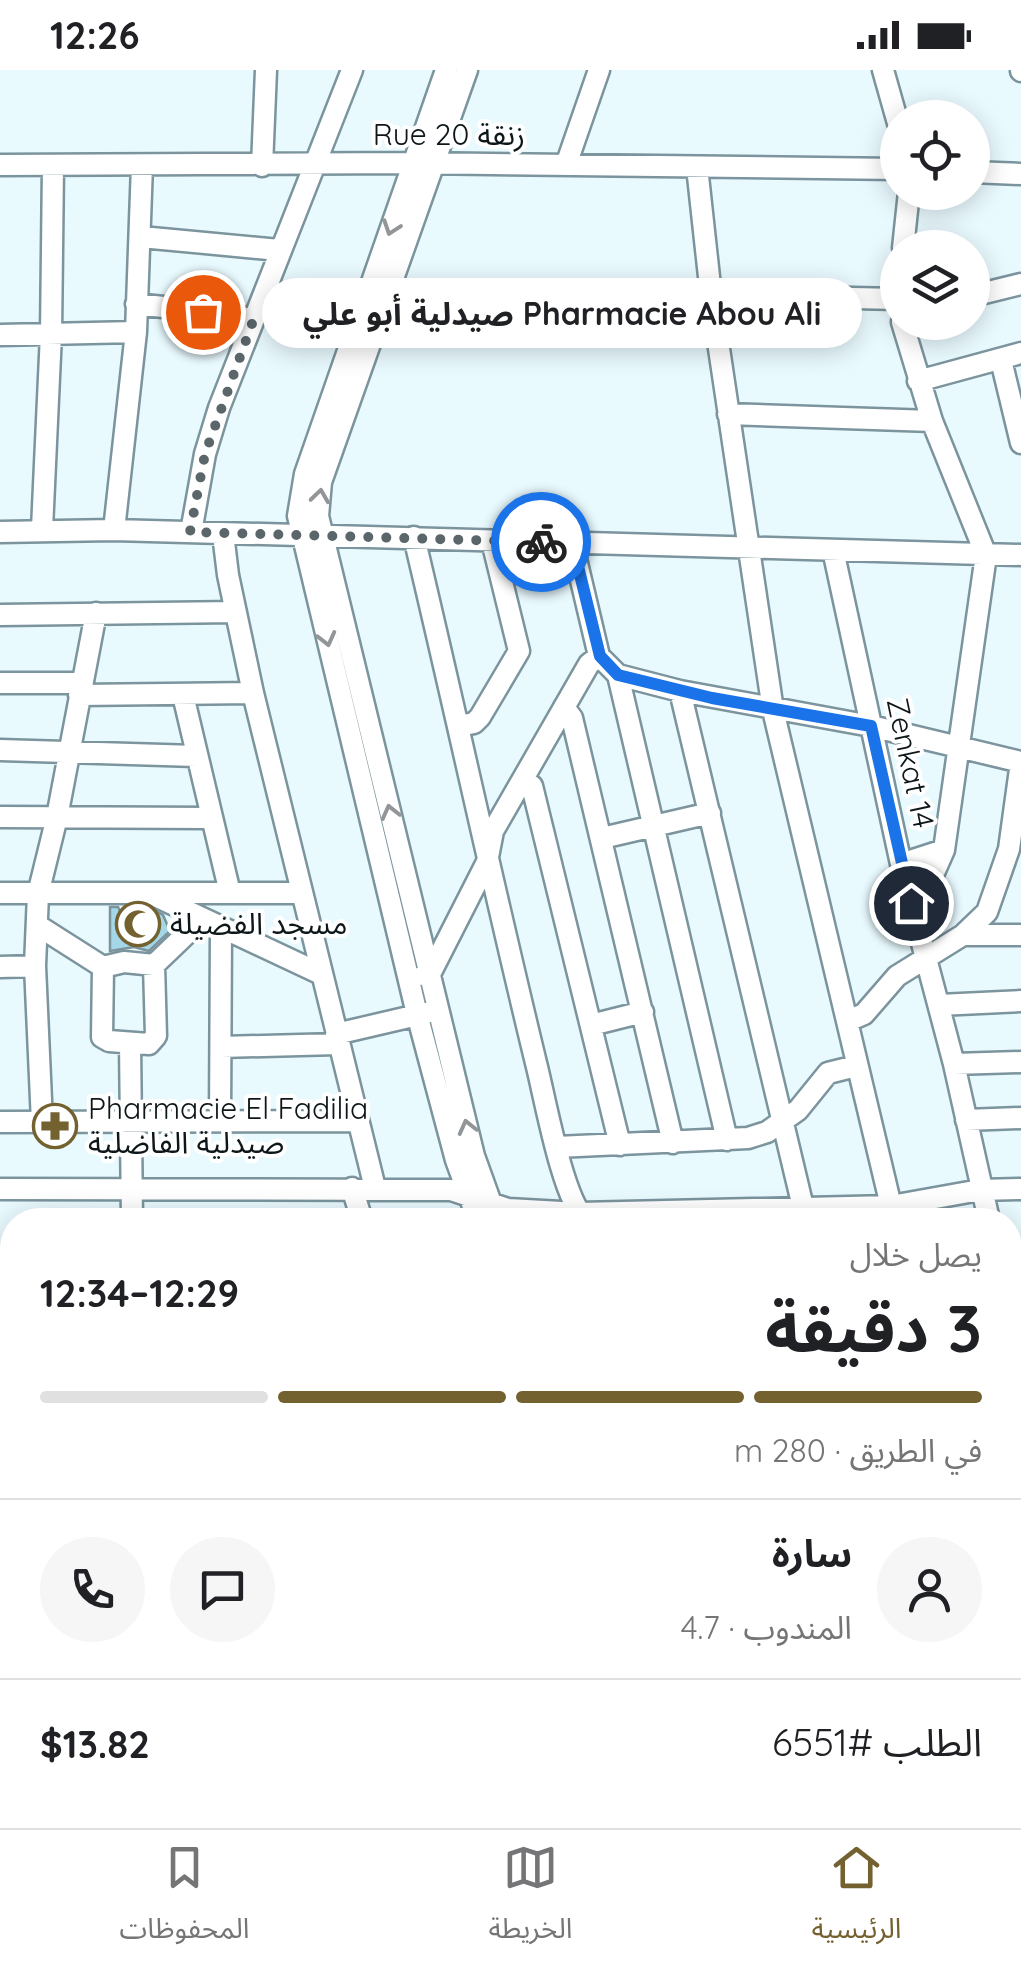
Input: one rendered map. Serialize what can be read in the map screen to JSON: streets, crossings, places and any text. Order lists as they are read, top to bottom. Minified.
{"streets":{"street":["Rue 20 زنقة","Zenkat 14"]},"places":{"other":["Pharmacie Abou Ali صيدلية أبو علي"],"mosque":["مسجد الفضيلة"],"pharmacy":["Pharmacie El Fadilia صيدلية الفاضلية"]},"page":{"status":"12:26","bubble":"Pharmacie Abou Ali صيدلية أبو علي","heading":["3 دقيقة","يصل خلال","12:29–12:34"],"panel":["سارة","المندوب · 4.7","الطلب #6551","$13.82"],"bar":"في الطريق · 280 m","tabs":["الرئيسية","الخريطة","المحفوظات"]}}
